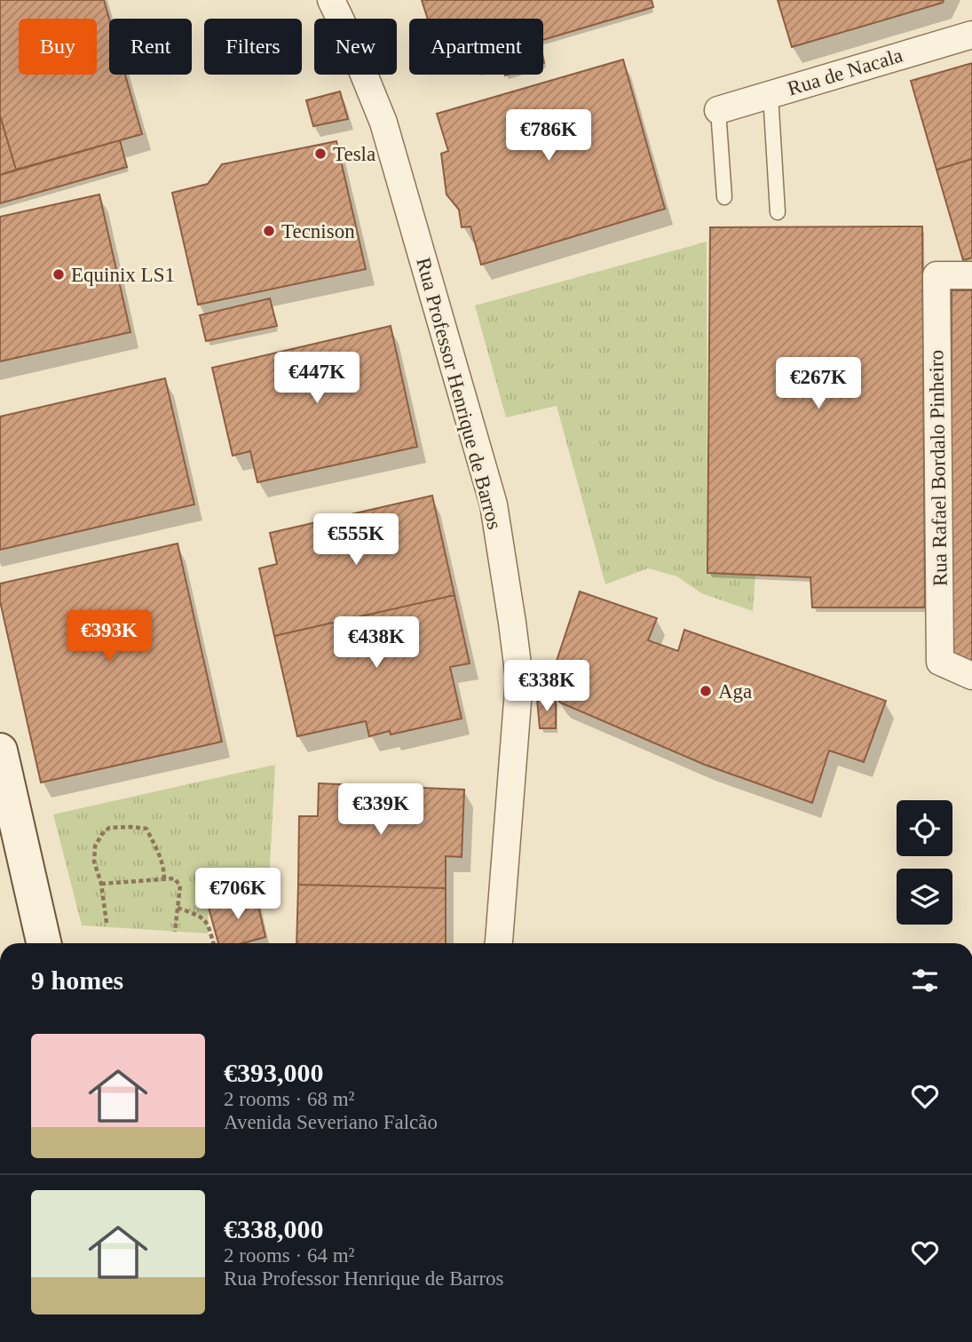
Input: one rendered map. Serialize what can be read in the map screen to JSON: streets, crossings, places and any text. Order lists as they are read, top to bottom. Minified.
{"streets":{"street":["Rua de Nacala","Rua Professor Henrique de Barros","Rua Rafael Bordalo Pinheiro"]},"places":["Tesla","Tecnison","Equinix LS1","Aga"],"page":{"chip":["Buy","Rent","Filters","New","Apartment"],"price":["€786K","€447K","€267K","€555K","€393K","€438K","€338K","€339K","€706K"],"heading":"9 homes","list":[{"name":"€393,000","note":"2 rooms · 68 m² · Avenida Severiano Falcão"},{"name":"€338,000","note":"2 rooms · 64 m² · Rua Professor Henrique de Barros"}]}}
